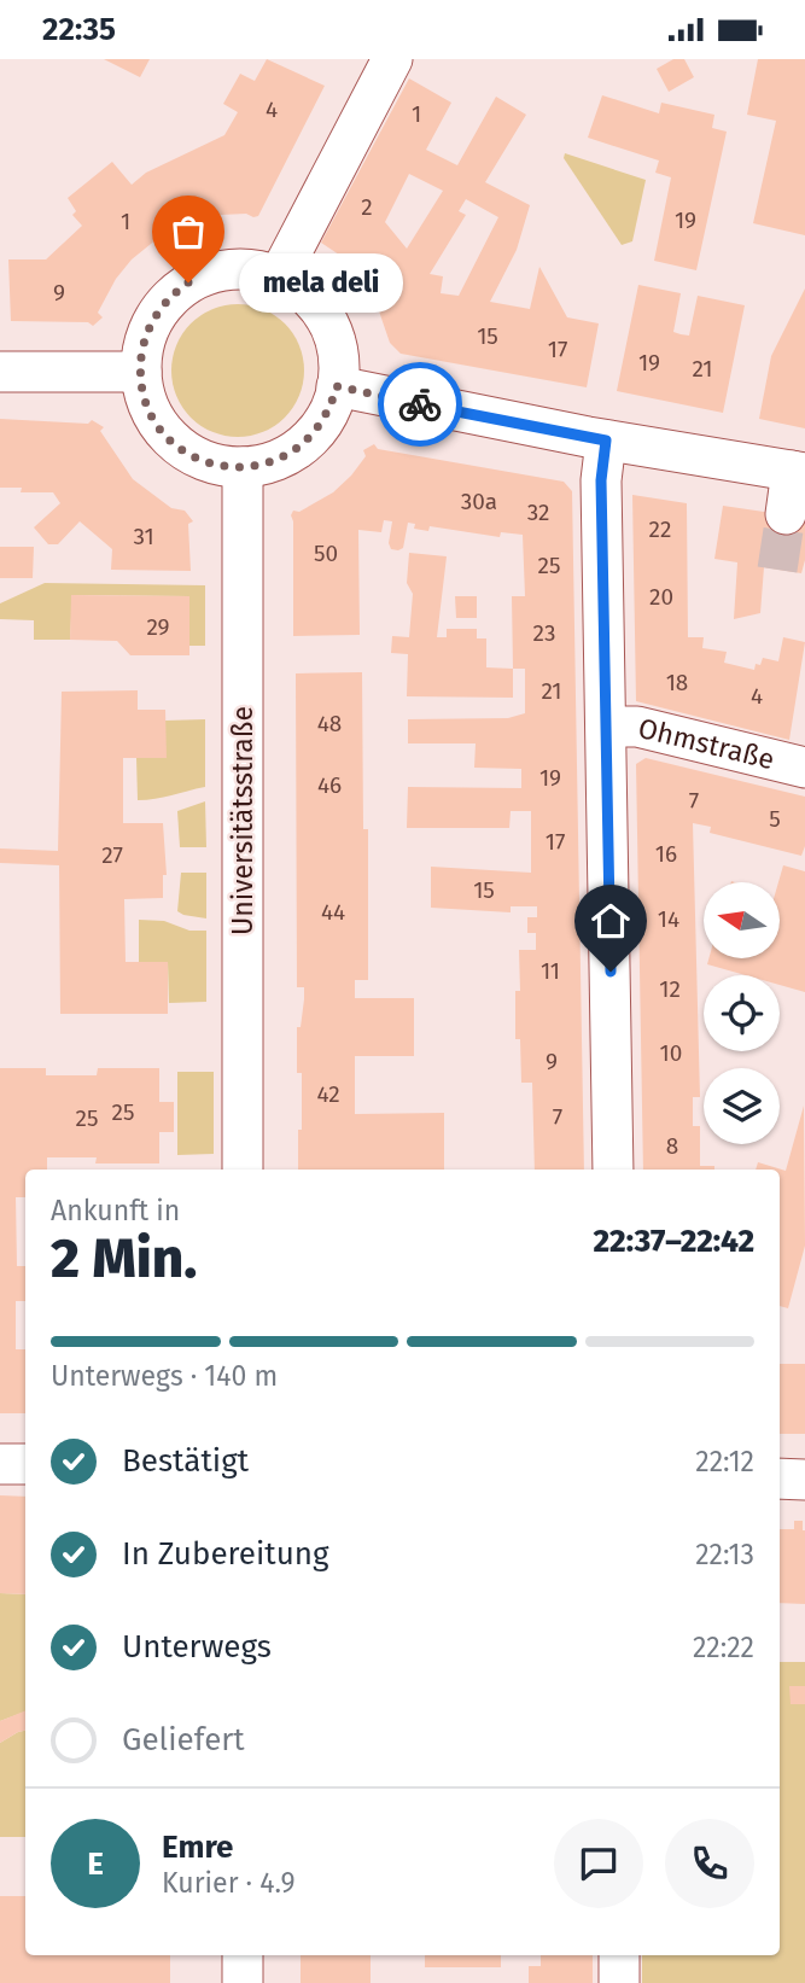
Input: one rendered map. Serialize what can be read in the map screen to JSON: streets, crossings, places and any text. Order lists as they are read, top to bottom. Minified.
{"streets":{"street":["Ohmstraße","Universitätsstraße"]},"places":["mela deli"],"house_numbers":["4","1","2","19","1","9","15","17","19","21","30a","32","22","31","50","25","20","29","23","18","21","4","48","19","46","7","5","17","16","27","15","44","14","11","12","10","9","42","25","7","25","8"],"north":"left","page":{"status":"22:35","bubble":"mela deli","heading":["2 Min.","Ankunft in","22:37–22:42"],"panel":["Emre","Kurier · 4.9"],"bar":"Unterwegs · 140 m","list":[["Bestätigt","22:12"],["In Zubereitung","22:13"],["Unterwegs","22:22"],"Geliefert"],"round":"E"}}
